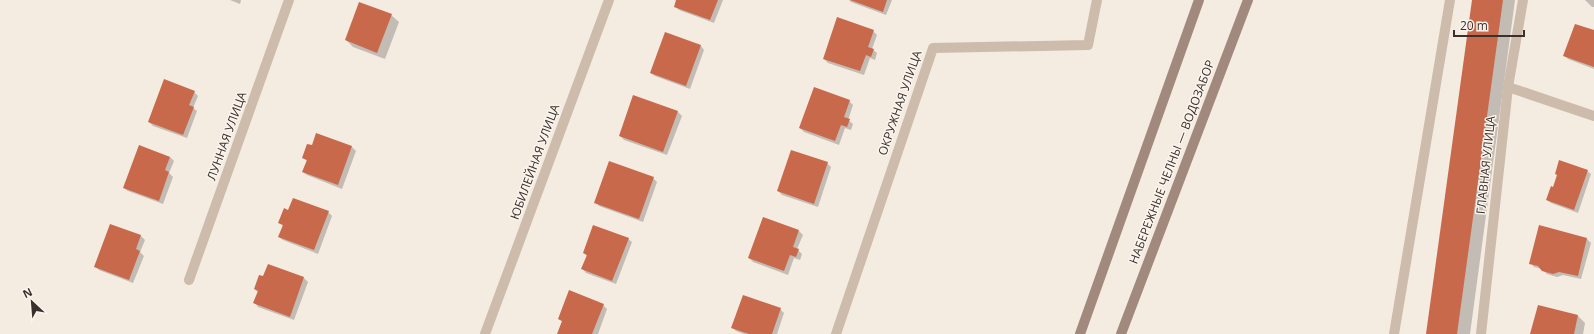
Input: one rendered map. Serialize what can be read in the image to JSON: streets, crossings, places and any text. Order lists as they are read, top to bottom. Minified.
{"streets":{"main road":["НАБЕРЕЖНЫЕ ЧЕЛНЫ — ВОДОЗАБОР"],"street":["ОКРУЖНАЯ УЛИЦА","ЛУННАЯ УЛИЦА","ЮБИЛЕЙНАЯ УЛИЦА","ГЛАВНАЯ УЛИЦА"]},"scale_bar":"20 m","north":"top left"}
